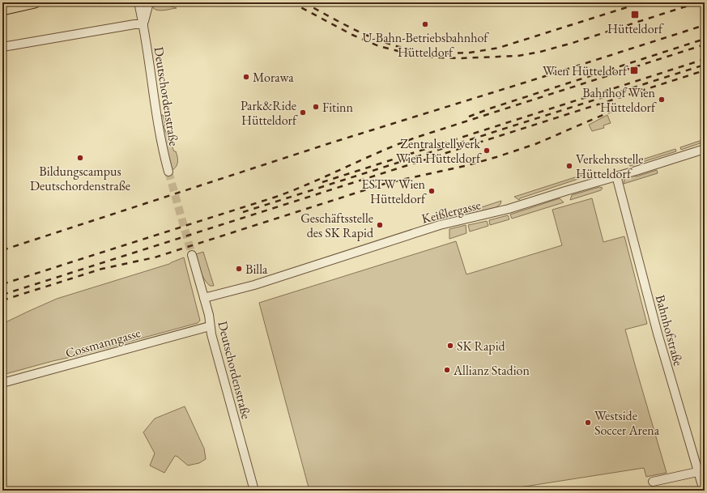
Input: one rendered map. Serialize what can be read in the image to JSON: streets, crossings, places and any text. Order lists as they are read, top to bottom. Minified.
{"streets":{"street":["Deutschordenstraße","Keißlergasse","Bahnhofstraße","Cossmanngasse"]},"crossings":[["Deutschordenstraße","Keißlergasse"],["Deutschordenstraße","Cossmanngasse"],["Keißlergasse","Bahnhofstraße"]],"places":{"transit":["Hütteldorf","Wien Hütteldorf"],"other":["U-Bahn-Betriebsbahnhof Hütteldorf","Morawa","Bahnhof Wien Hütteldorf","Fitinn","Park&Ride Hütteldorf","Zentralstellwerk Wien Hütteldorf","Bildungscampus Deutschordenstraße","Verkehrsstelle Hütteldorf","ESTW Wien Hütteldorf","Geschäftsstelle des SK Rapid","Billa","SK Rapid","Allianz Stadion","Westside Soccer Arena"]}}
